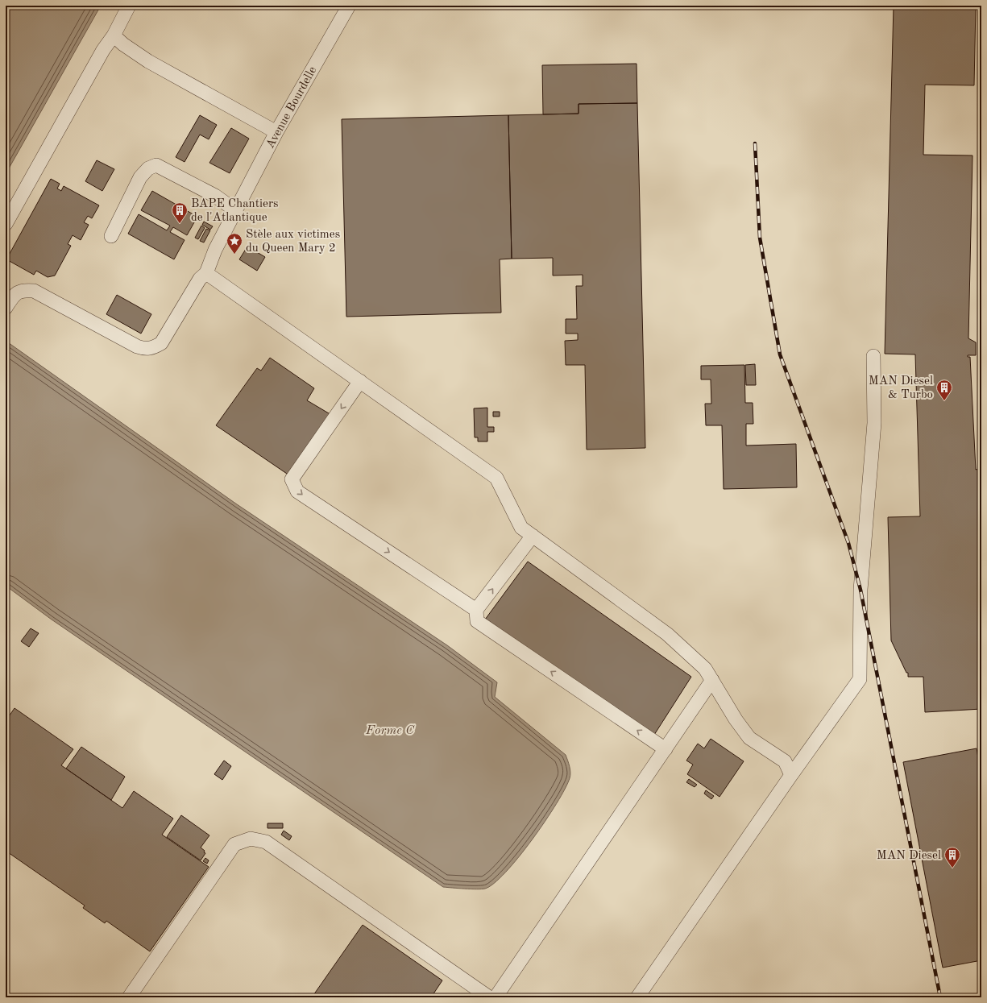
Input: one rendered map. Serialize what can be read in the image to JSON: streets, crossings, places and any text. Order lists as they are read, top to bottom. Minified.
{"streets":{"street":["Avenue Bourdelle"]},"water":["Forme C"],"places":{"building":["BAPE Chantiers de l'Atlantique","MAN Diesel & Turbo","MAN Diesel"],"place":["Stèle aux victimes du Queen Mary 2"]}}
